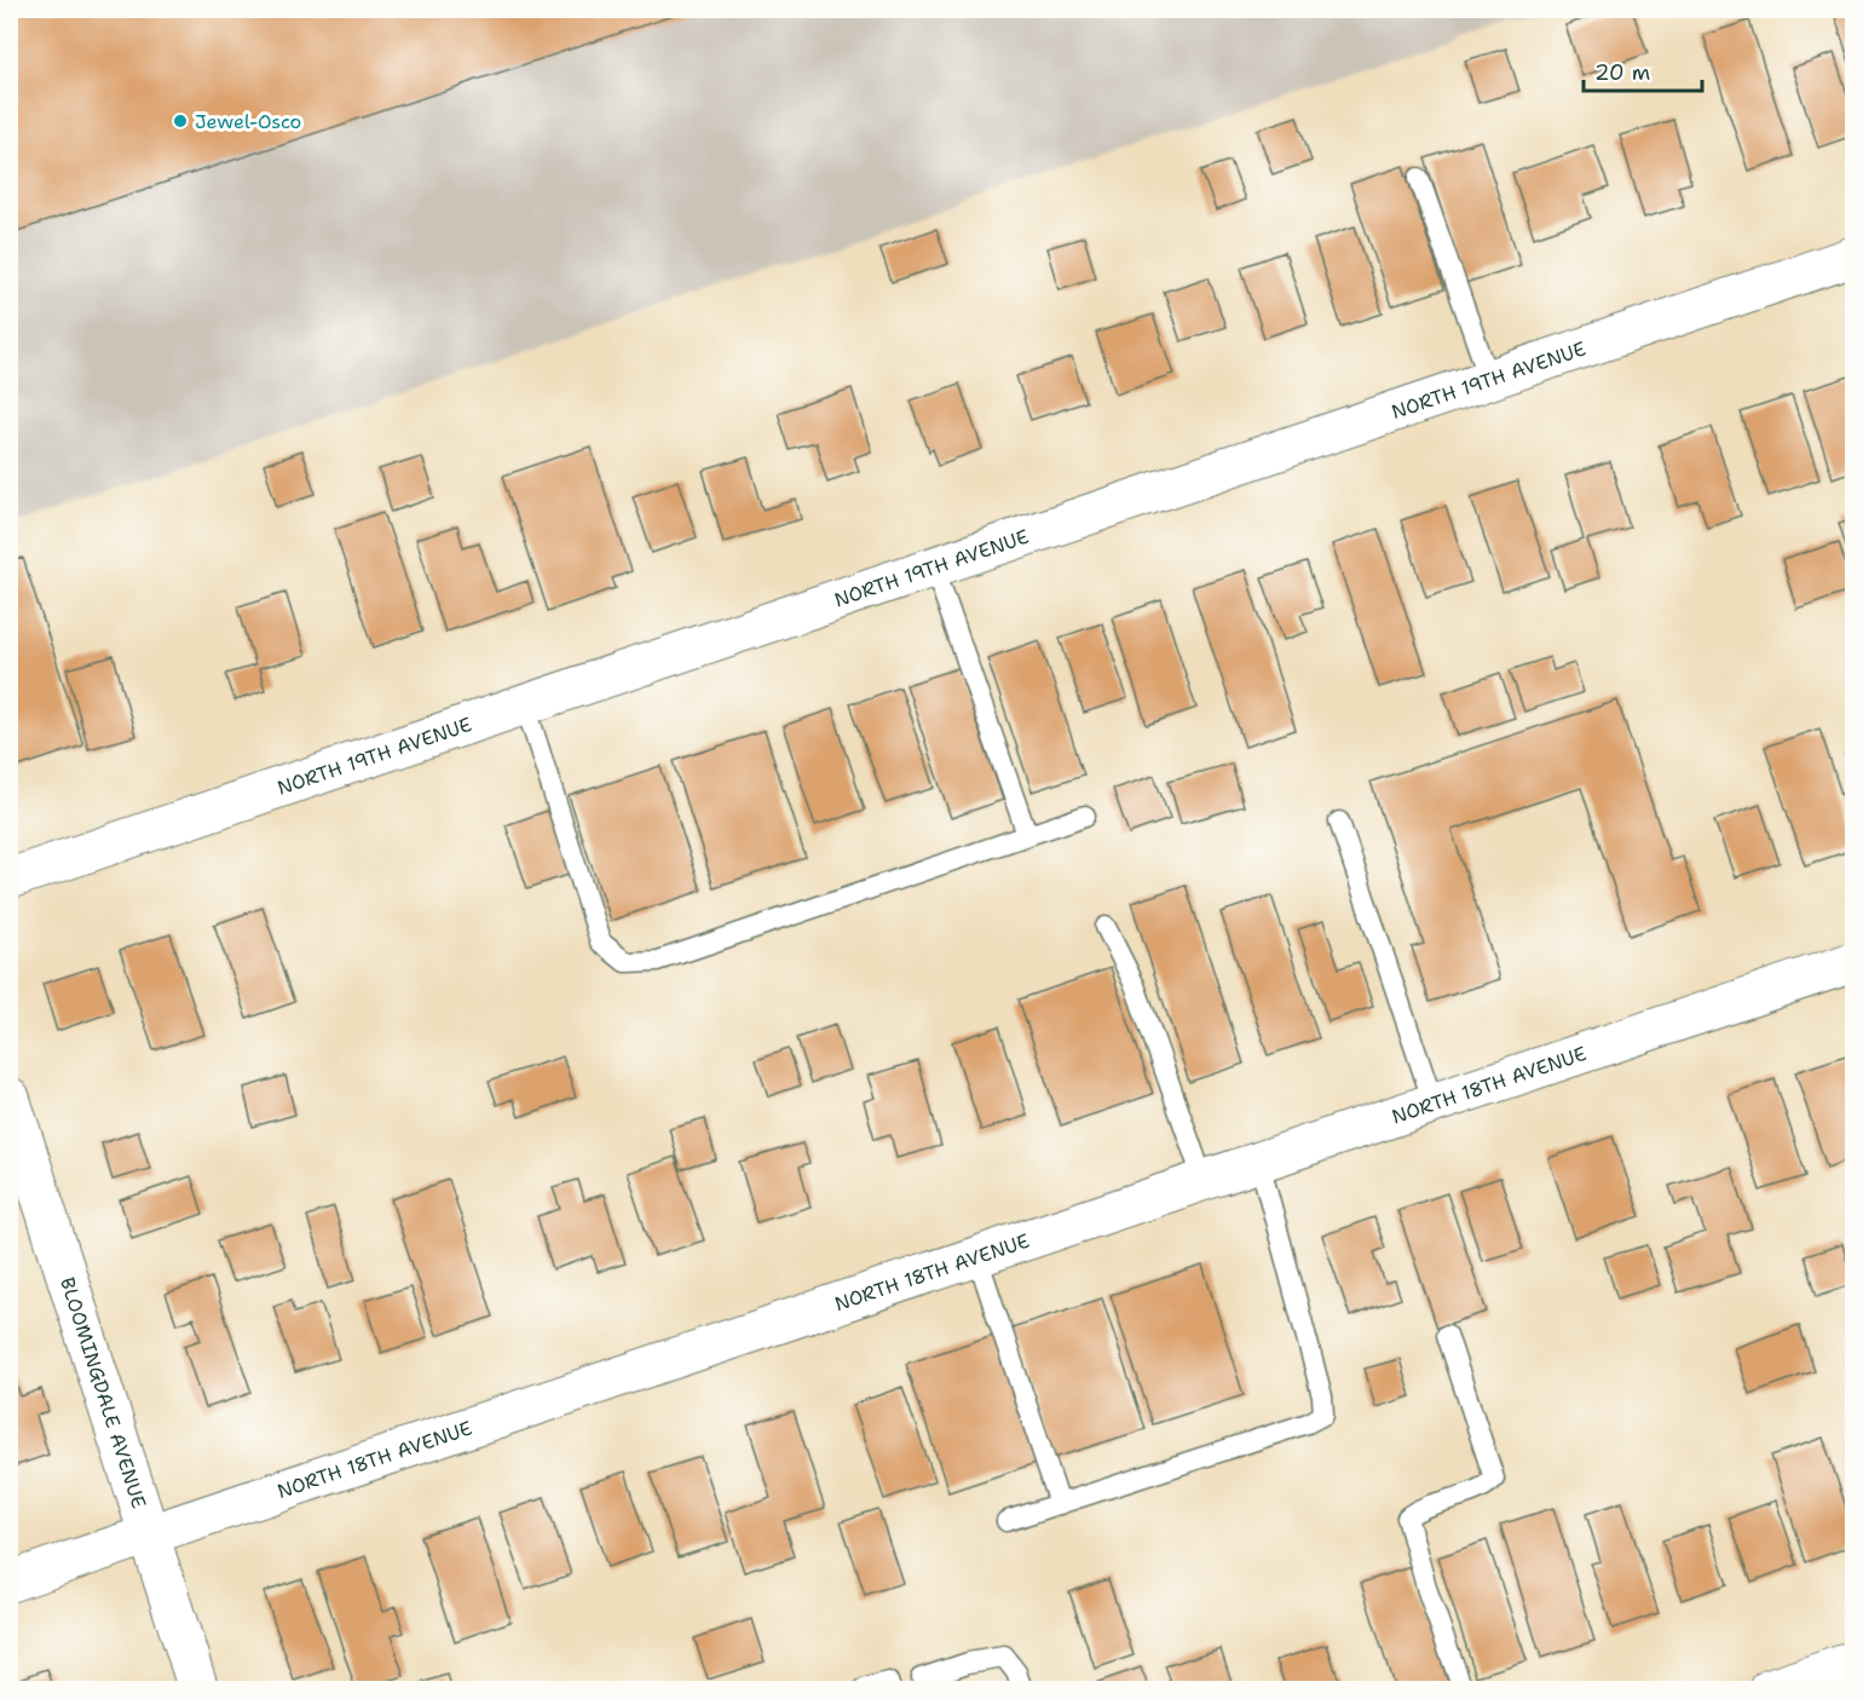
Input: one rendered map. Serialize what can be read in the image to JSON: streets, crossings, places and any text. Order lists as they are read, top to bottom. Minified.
{"streets":{"street":["NORTH 19TH AVENUE","NORTH 18TH AVENUE","BLOOMINGDALE AVENUE"]},"crossings":[["NORTH 18TH AVENUE","BLOOMINGDALE AVENUE"]],"places":["Jewel-Osco"],"scale_bar":"20 m"}
